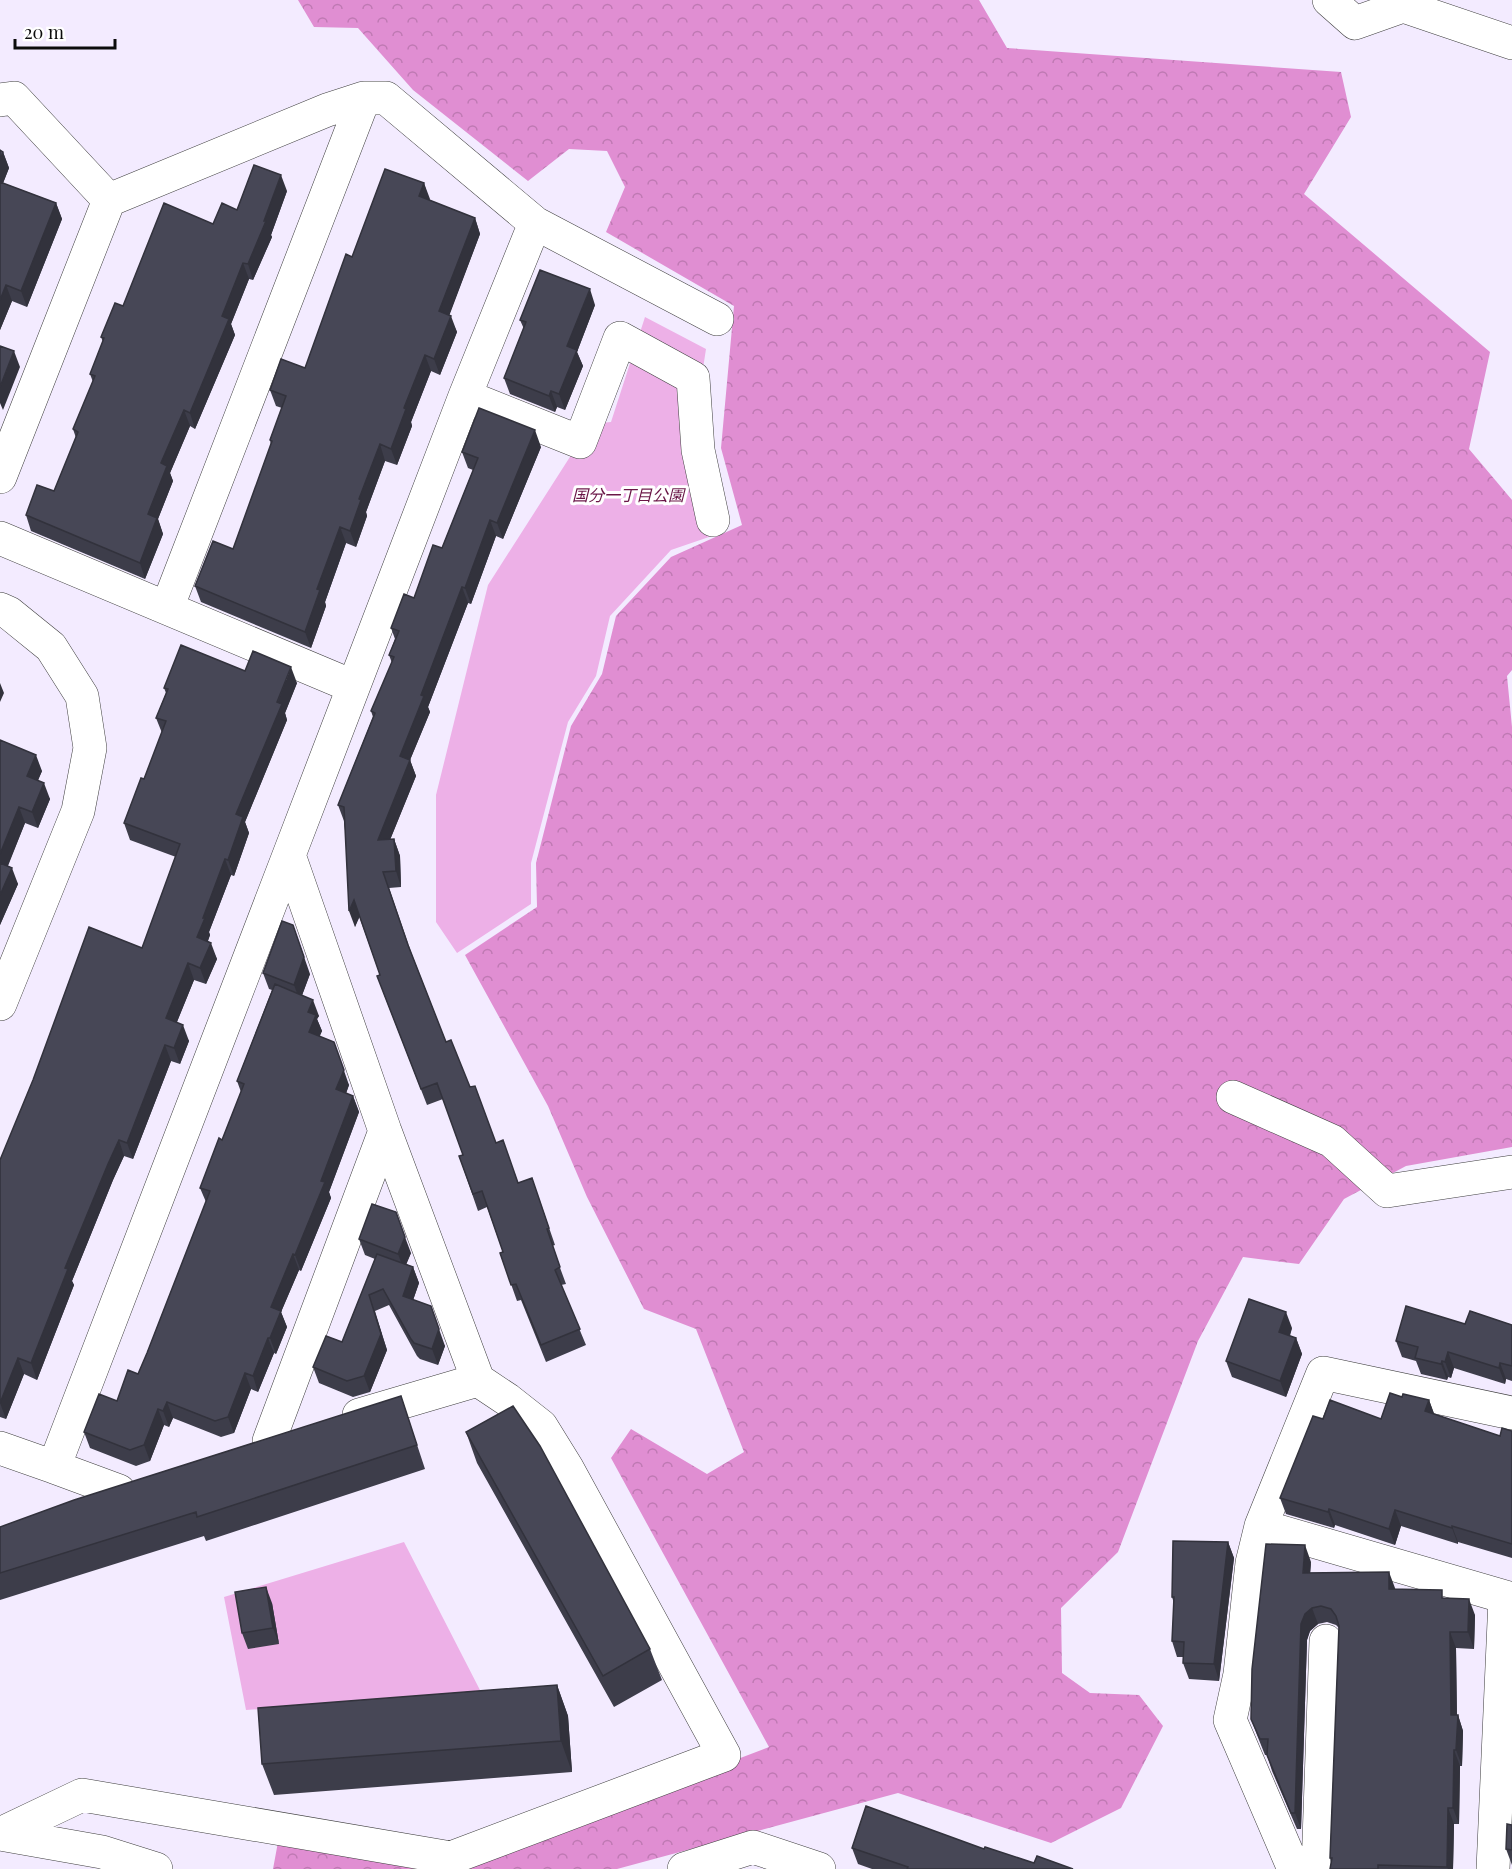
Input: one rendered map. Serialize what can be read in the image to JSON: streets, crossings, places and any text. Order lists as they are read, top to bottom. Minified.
{"parks":["国分一丁目公園"],"scale_bar":"20 m"}
